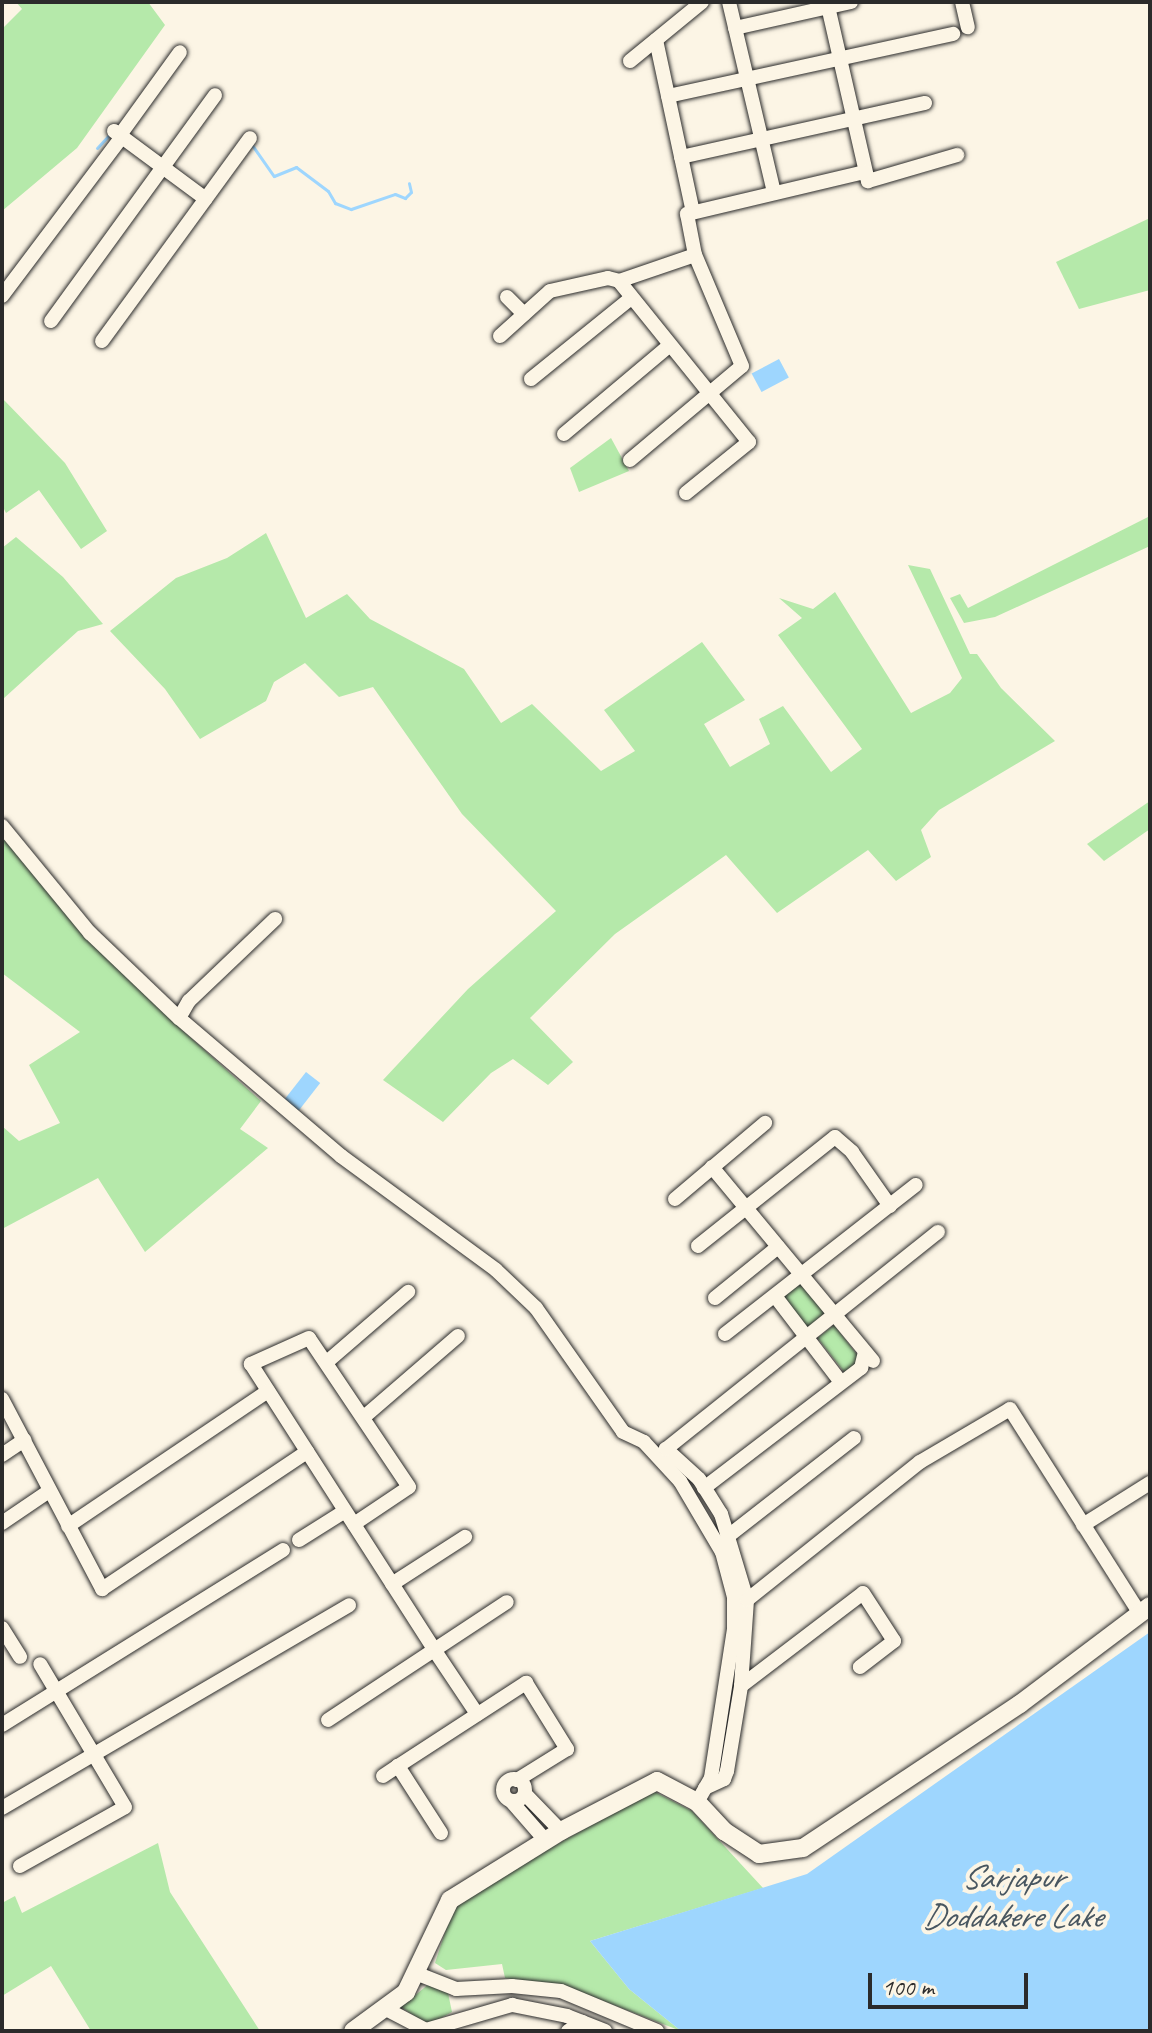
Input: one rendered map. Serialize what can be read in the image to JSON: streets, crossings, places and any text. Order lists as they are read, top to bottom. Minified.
{"water":["Sarjapur Doddakere Lake"],"scale_bar":"100 m"}
